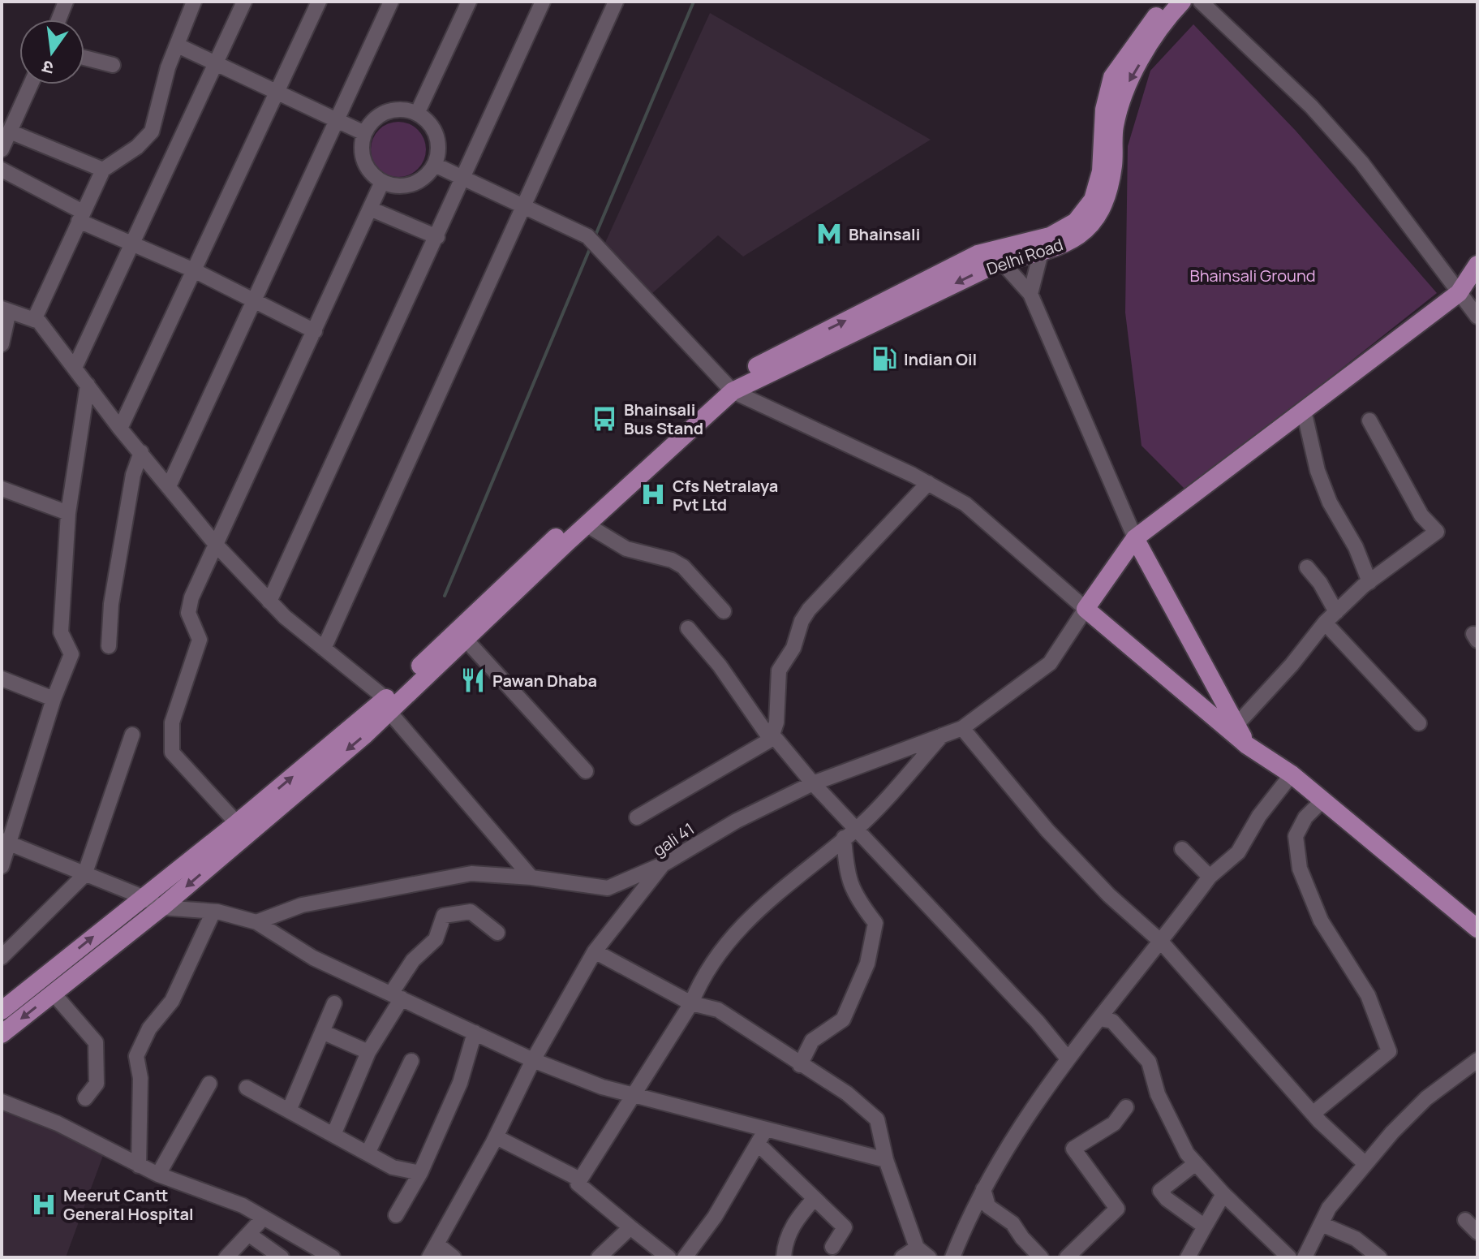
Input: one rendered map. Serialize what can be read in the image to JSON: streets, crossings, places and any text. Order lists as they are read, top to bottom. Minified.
{"streets":{"main road":["Delhi Road"],"street":["gali 41"]},"parks":["Bhainsali Ground"],"places":{"metro station":["Bhainsali"],"fuel station":["Indian Oil"],"bus stop":["Bhainsali Bus Stand"],"hospital":["Cfs Netralaya Pvt Ltd","Meerut Cantt General Hospital"],"restaurant":["Pawan Dhaba"]},"north":"bottom"}
